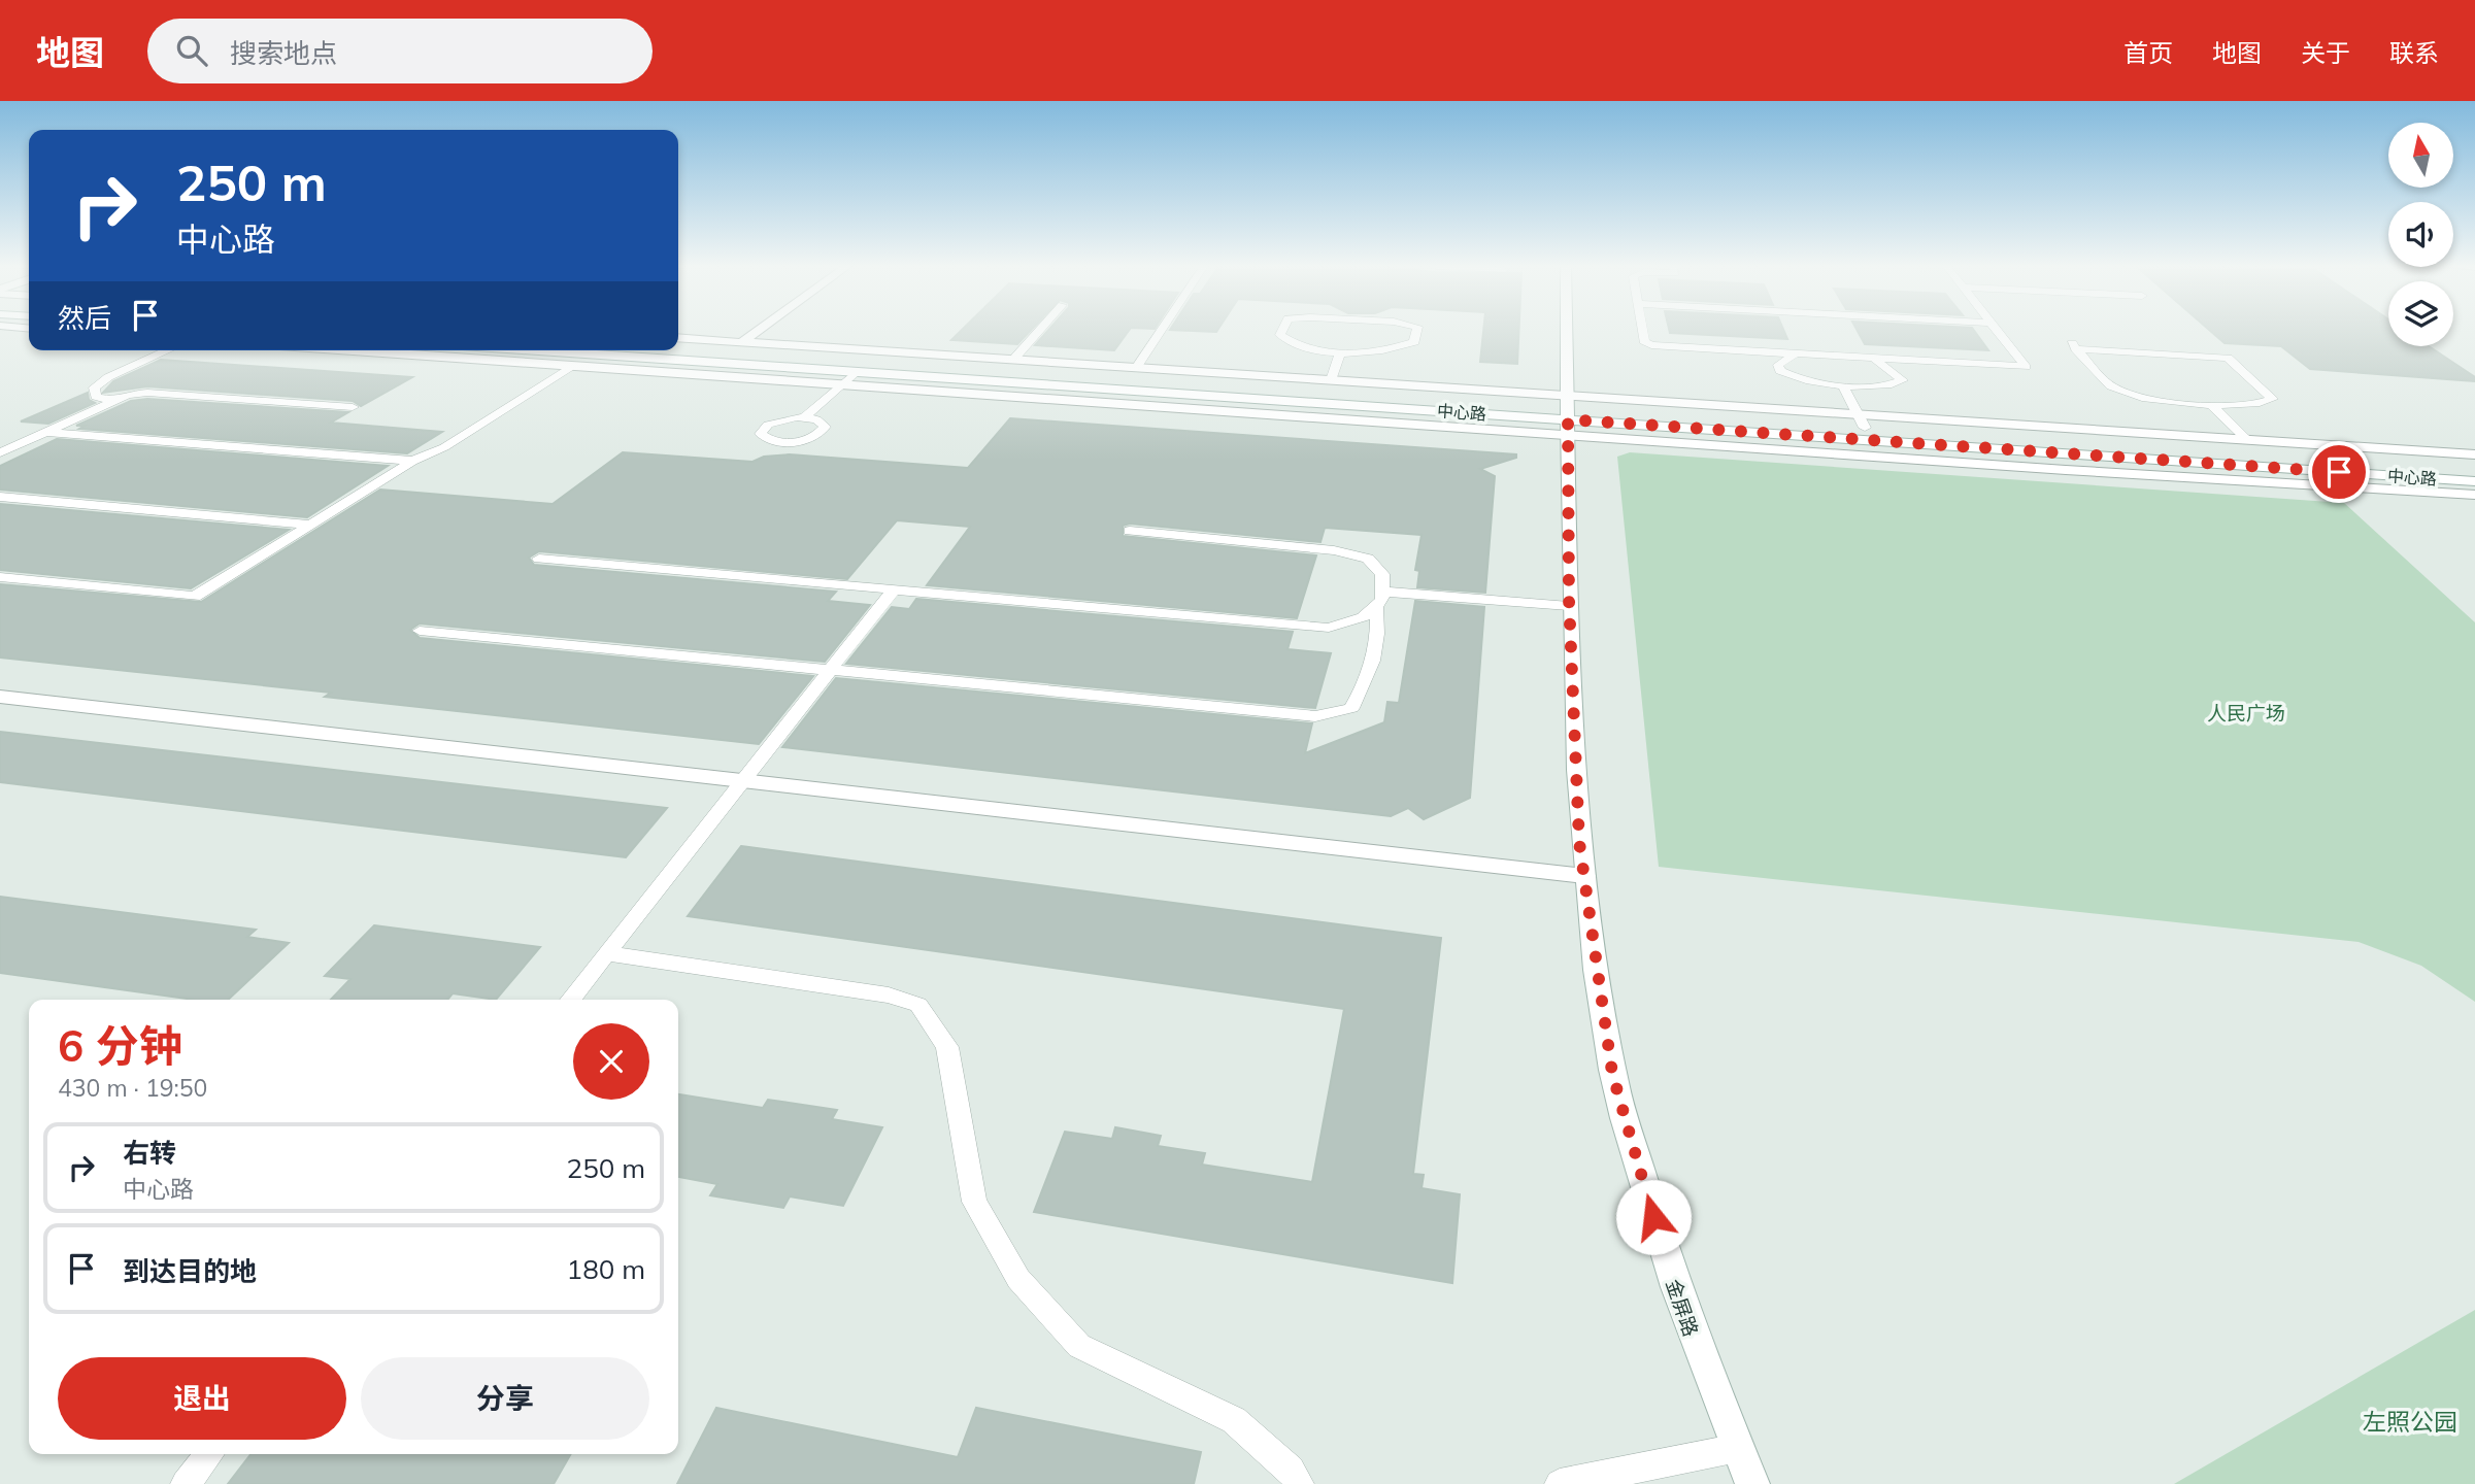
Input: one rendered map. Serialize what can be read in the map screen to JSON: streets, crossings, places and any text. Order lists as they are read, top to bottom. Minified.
{"streets":{"street":["中心路","金屏路"]},"crossings":[["中心路","金屏路"]],"parks":["人民广场","左照公园"],"north":"top","page":{"header":"地图","search":"搜索地点","nav":["首页","地图","关于","联系"],"turn":["250 m","中心路"],"then":"然后","heading":["6 分钟","430 m · 19:50"],"list":[{"name":"右转","note":"中心路","value":"250 m"},{"name":"到达目的地","value":"180 m"}],"buttons":["退出","分享"]}}
